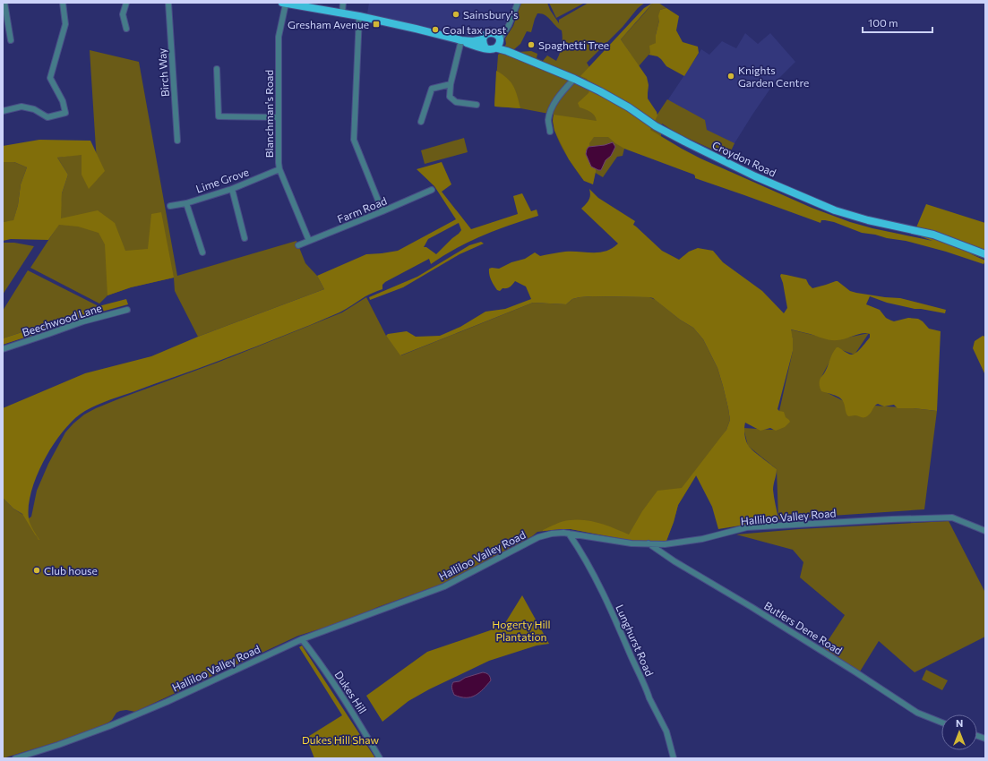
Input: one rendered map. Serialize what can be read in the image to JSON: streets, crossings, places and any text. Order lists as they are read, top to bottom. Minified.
{"streets":{"main road":["Croydon Road"],"street":["Birch Way","Blanchman's Road","Lime Grove","Farm Road","Beechwood Lane","Halliloo Valley Road","Butlers Dene Road","Lunghurst Road","Dukes Hill"]},"crossings":[["Blanchman's Road","Lime Grove"],["Blanchman's Road","Farm Road"],["Halliloo Valley Road","Butlers Dene Road"],["Halliloo Valley Road","Lunghurst Road"],["Halliloo Valley Road","Dukes Hill"]],"parks":["Hogerty Hill Plantation","Dukes Hill Shaw"],"places":{"other":["Sainsbury's","Coal tax post","Spaghetti Tree","Knights Garden Centre","Club house"],"transit":["Gresham Avenue"]},"scale_bar":"100 m","north":"top"}
